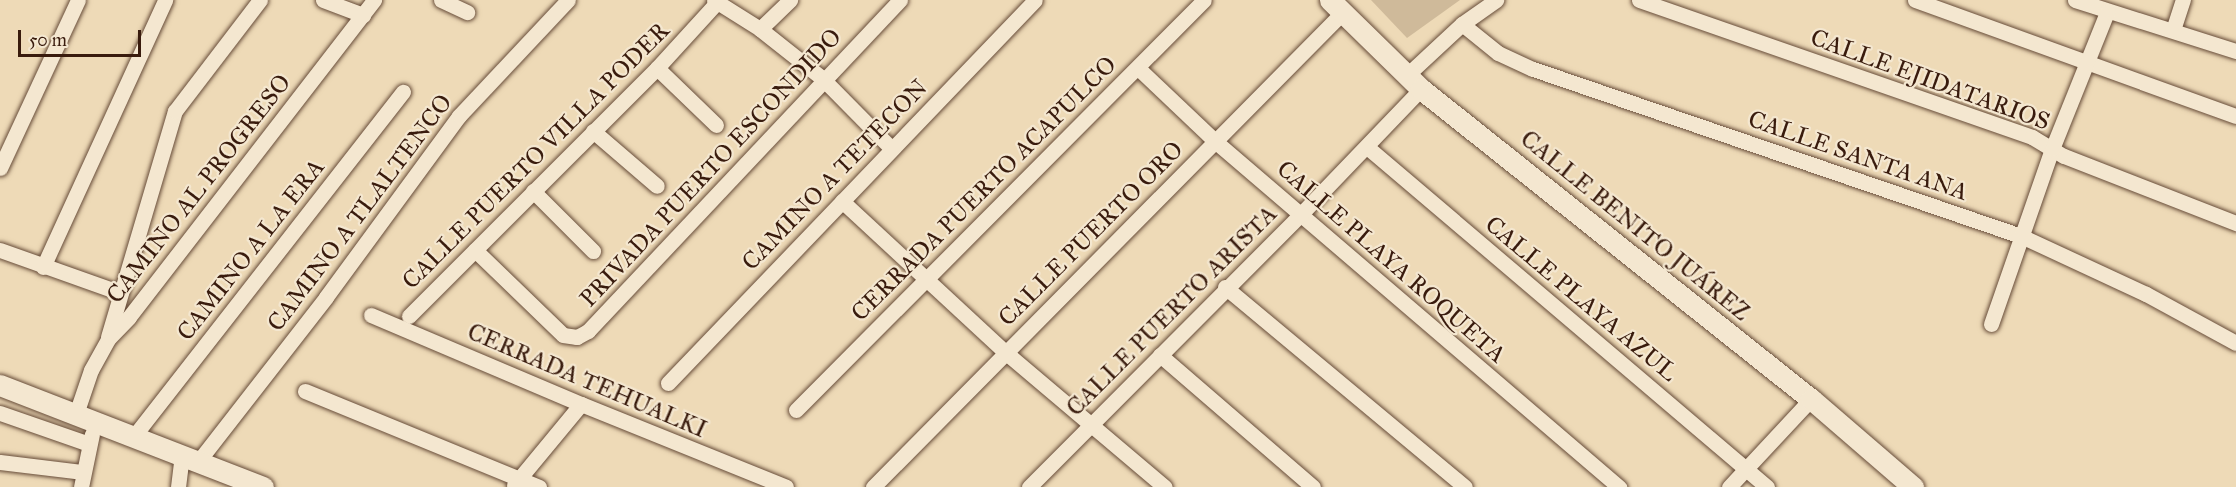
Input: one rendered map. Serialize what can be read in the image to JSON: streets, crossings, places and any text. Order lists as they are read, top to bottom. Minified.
{"streets":{"street":["CALLE EJIDATARIOS","CALLE PUERTO VILLA PODER","CALLE SANTA ANA","PRIVADA PUERTO ESCONDIDO","CAMINO A TETECON","CAMINO AL PROGRESO","CERRADA PUERTO ACAPULCO","CAMINO A TLALTENCO","CALLE BENITO JUÁREZ","CALLE PUERTO ORO","CAMINO A LA ERA","CALLE PLAYA ROQUETA","CALLE PLAYA AZUL","CALLE PUERTO ARISTA","CERRADA TEHUALKI"]},"crossings":[["CALLE PUERTO VILLA PODER","PRIVADA PUERTO ESCONDIDO"],["CALLE SANTA ANA","CALLE PUERTO ARISTA"],["CERRADA PUERTO ACAPULCO","CALLE PLAYA ROQUETA"],["CALLE BENITO JUÁREZ","CALLE PUERTO ORO"],["CALLE BENITO JUÁREZ","CALLE PUERTO ARISTA"],["CALLE PUERTO ORO","CALLE PLAYA ROQUETA"],["CALLE PLAYA ROQUETA","CALLE PUERTO ARISTA"],["CALLE PLAYA AZUL","CALLE PUERTO ARISTA"]],"scale_bar":"50 m"}
